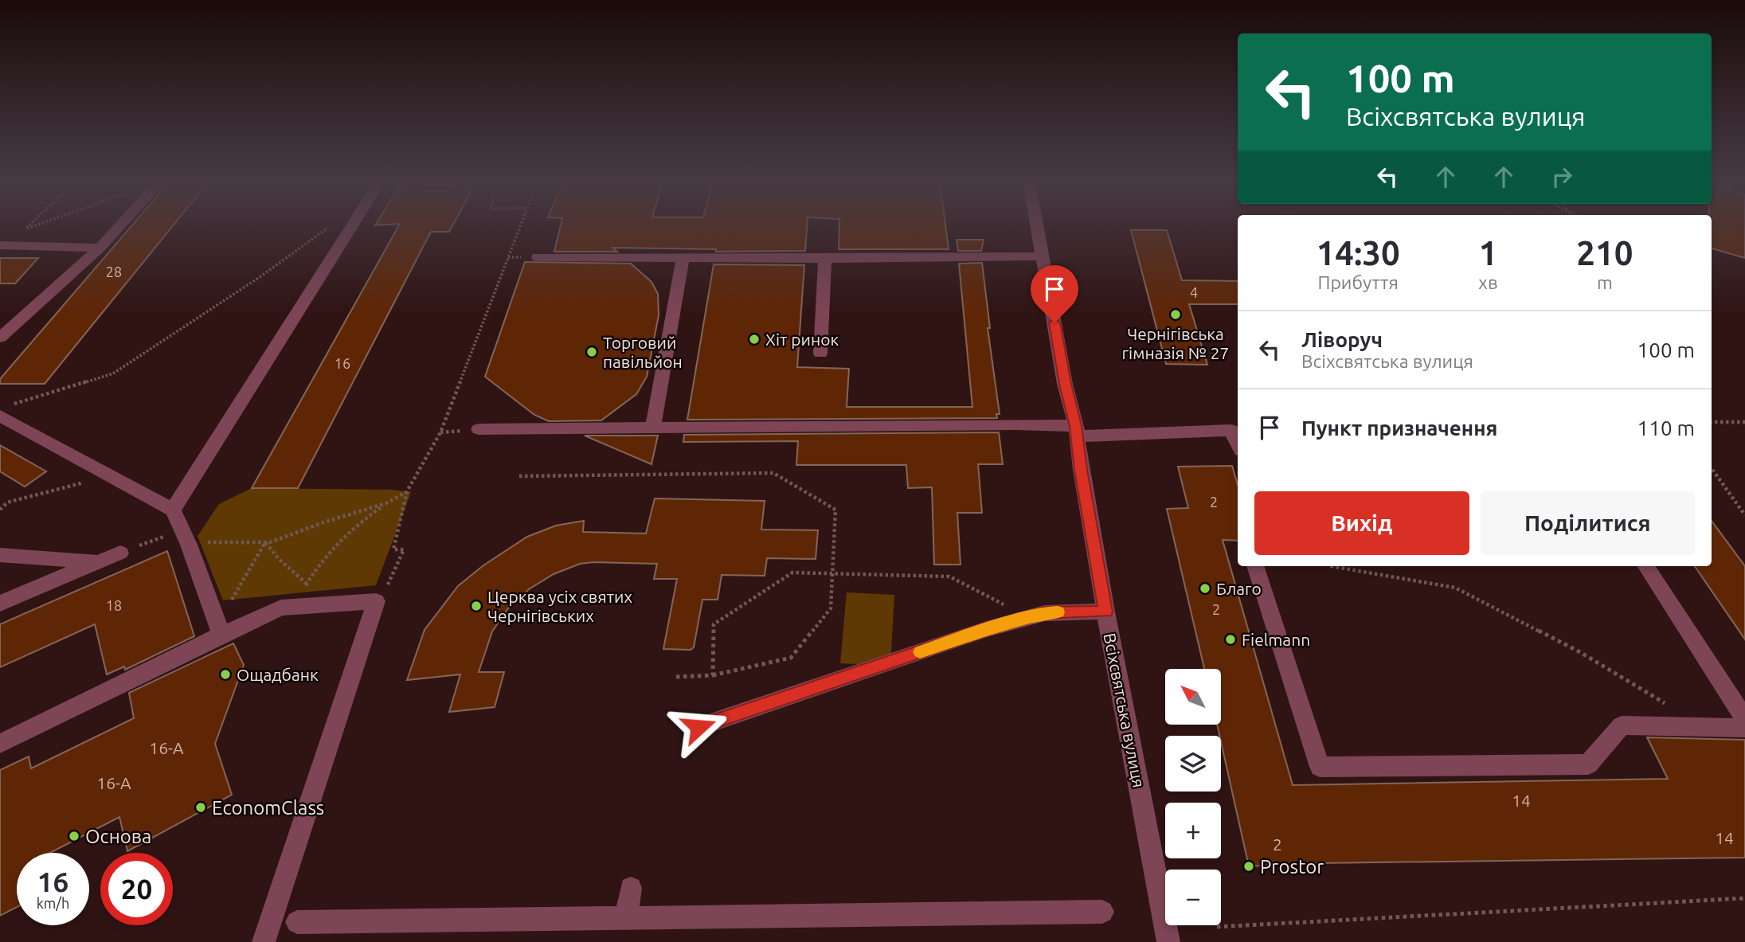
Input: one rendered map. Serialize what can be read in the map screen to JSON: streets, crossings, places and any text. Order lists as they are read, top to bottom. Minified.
{"streets":{"street":["Всіхсвятська вулиця"]},"places":["Чернігівська гімназія № 27","Хіт ринок","Торговий павільйон","Благо","Церква усіх святих Чернігівських","Fielmann","Ощадбанк","EconomClass","Основа","Prostor"],"house_numbers":["28","4","16","2","18","2","16-А","16-А","14","14","2"],"north":"top left","page":{"turn":["100 m","Всіхсвятська вулиця"],"eta":["14:30","Прибуття","1","хв","210","m"],"list":[{"name":"Ліворуч","note":"Всіхсвятська вулиця","value":"100 m"},{"name":"Пункт призначення","value":"110 m"}],"buttons":["Вихід","Поділитися"],"map_buttons":["+","−"],"speed":"16 km/h","limit":"20"}}
